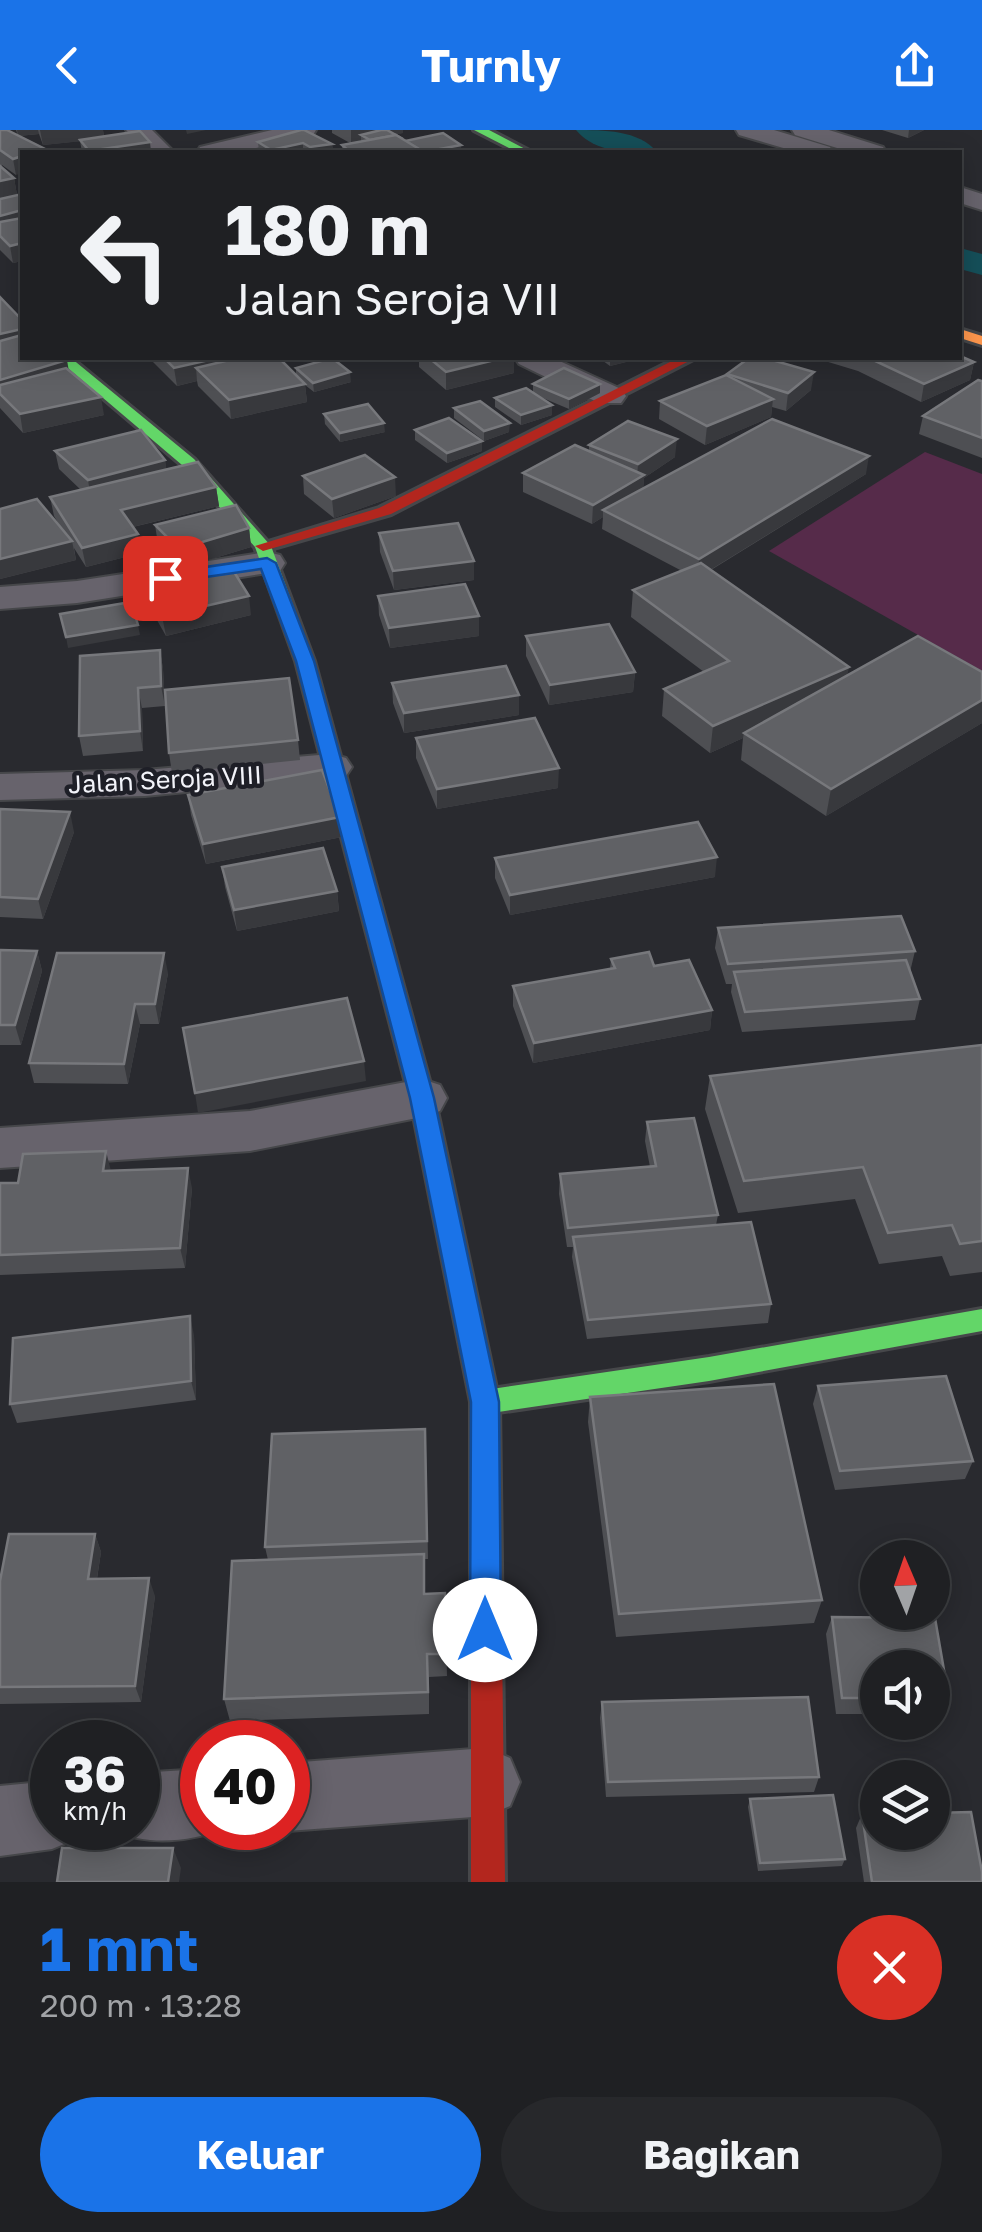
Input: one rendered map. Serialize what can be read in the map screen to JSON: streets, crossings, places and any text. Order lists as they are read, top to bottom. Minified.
{"streets":{"street":["Jalan Seroja VIII"]},"north":"top","page":{"header":"Turnly","turn":["180 m","Jalan Seroja VII"],"speed":"36 km/h","limit":"40","heading":["1 mnt","200 m · 13:28"],"buttons":["Keluar","Bagikan"]}}
